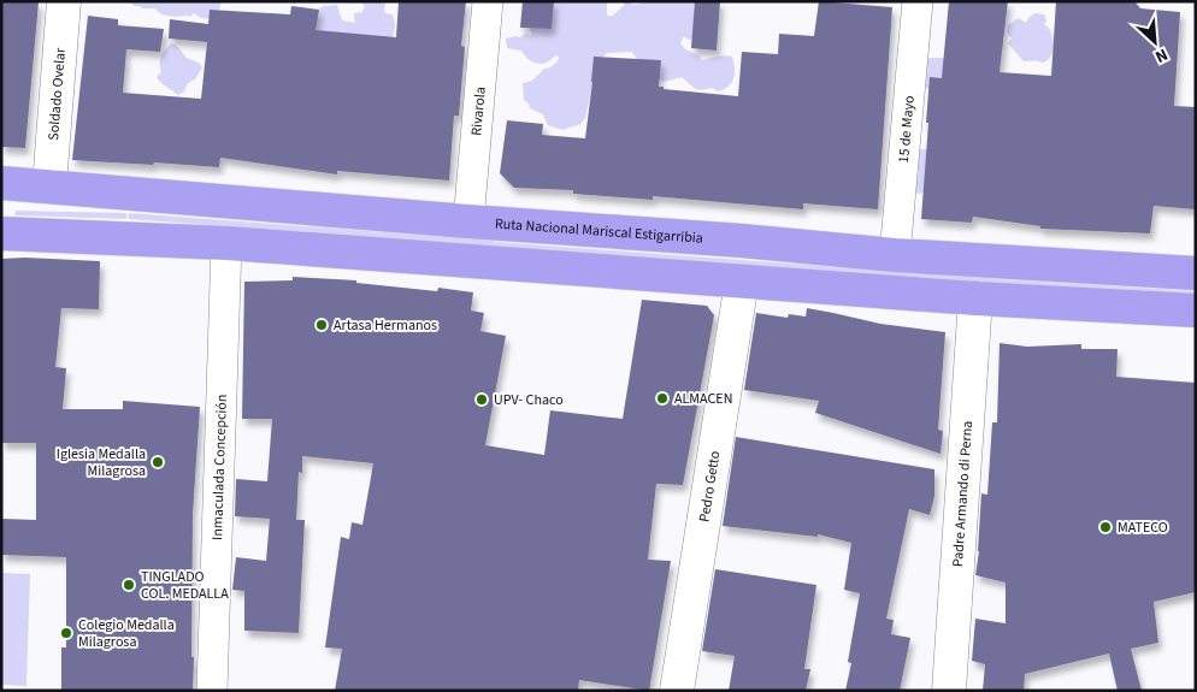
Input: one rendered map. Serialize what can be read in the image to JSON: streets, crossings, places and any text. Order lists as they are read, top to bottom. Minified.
{"streets":{"highway":["Ruta Nacional Mariscal Estigarribia"],"street":["Soldado Ovelar","Rivarola","15 de Mayo","Inmaculada Concepción","Pedro Getto","Padre Armando di Perna"]},"crossings":[["Soldado Ovelar","Ruta Nacional Mariscal Estigarribia"],["Rivarola","Ruta Nacional Mariscal Estigarribia"],["15 de Mayo","Ruta Nacional Mariscal Estigarribia"]],"places":["Artasa Hermanos","ALMACEN","UPV- Chaco","Iglesia Medalla Milagrosa","MATECO","TINGLADO COL. MEDALLA","Colegio Medalla Milagrosa"],"north":"bottom right"}
